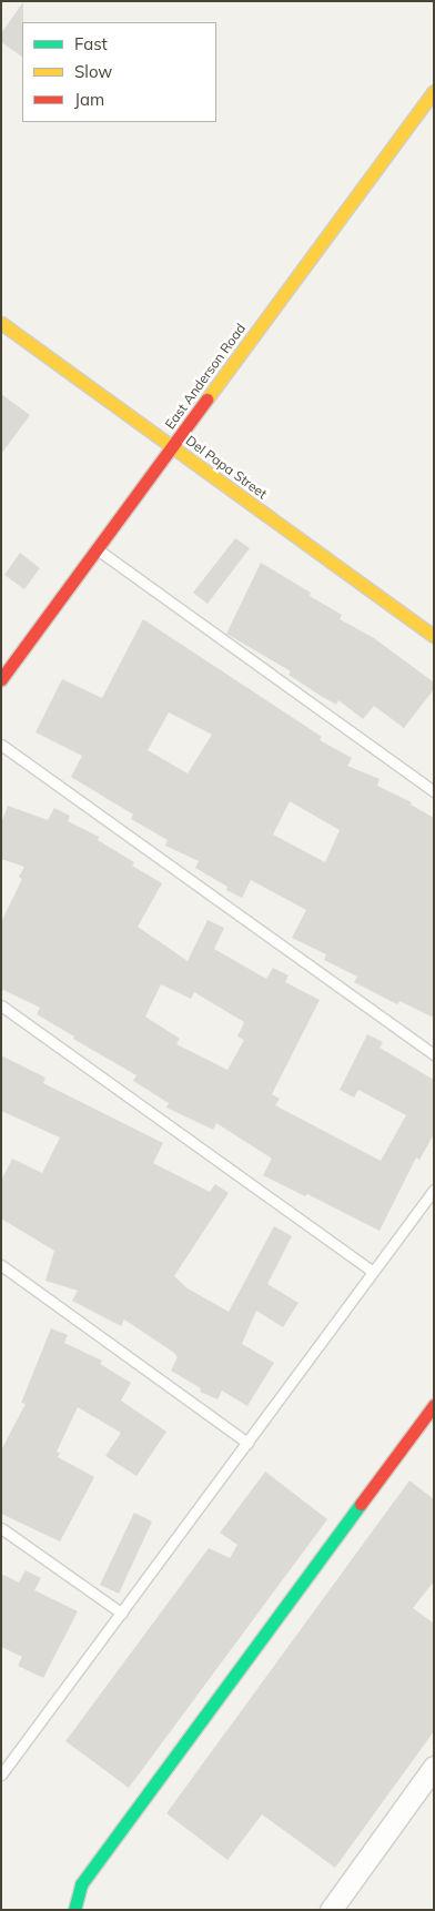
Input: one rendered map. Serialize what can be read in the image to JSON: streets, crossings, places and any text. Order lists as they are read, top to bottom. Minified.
{"streets":{"street":["East Anderson Road","Del Papa Street"]},"crossings":[["East Anderson Road","Del Papa Street"]],"legend":["Fast","Slow","Jam"]}
